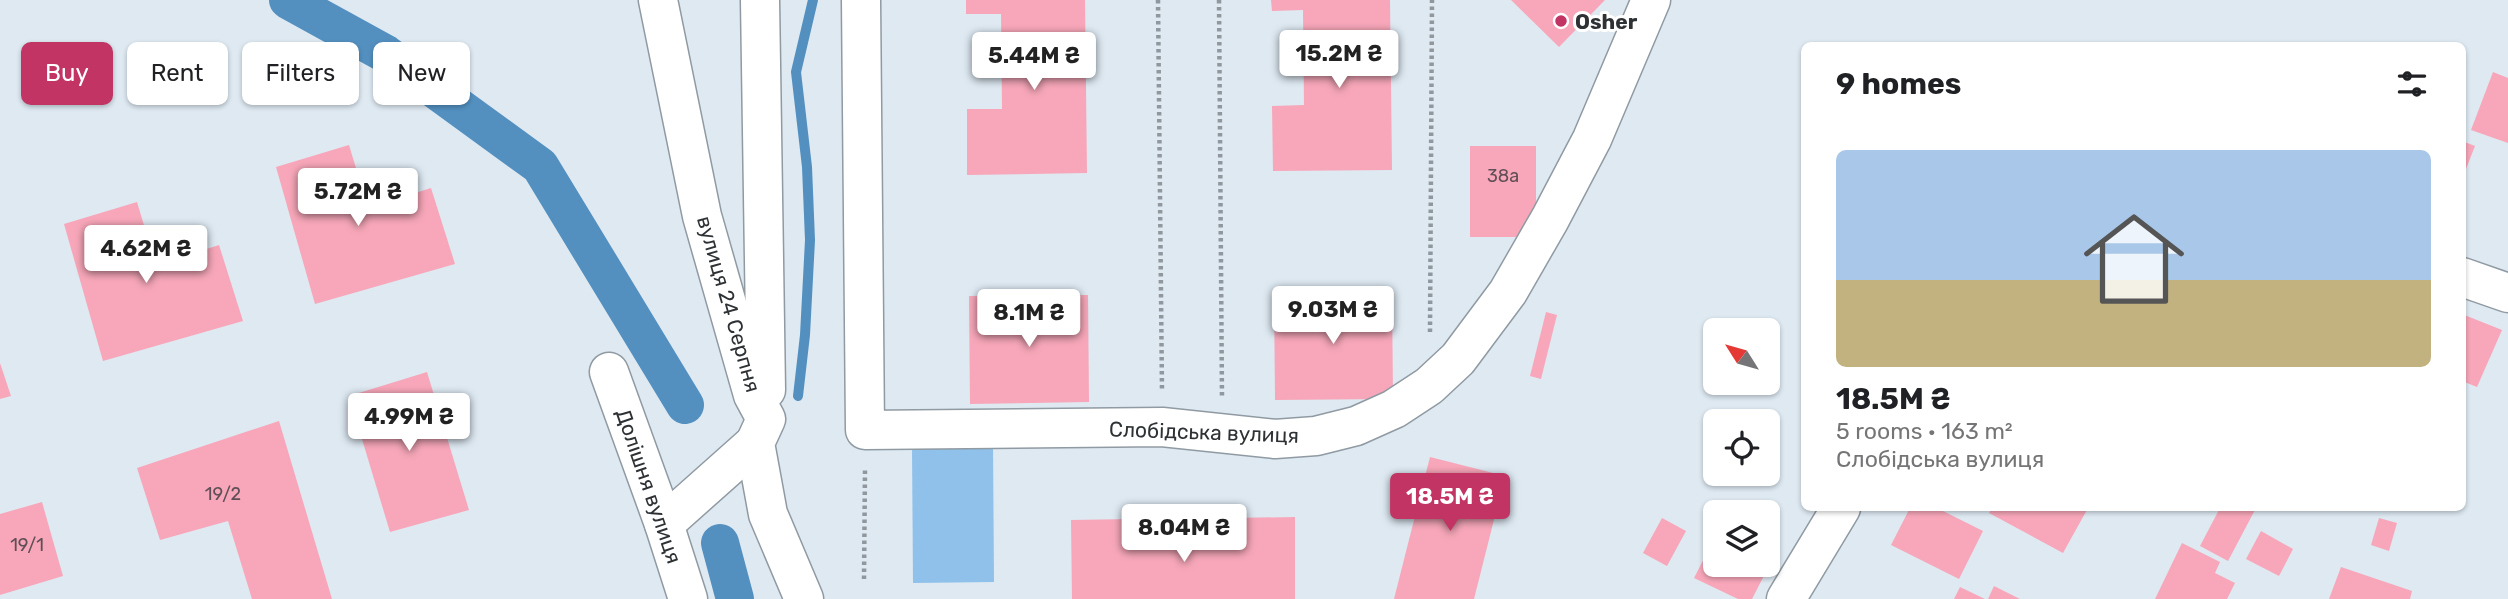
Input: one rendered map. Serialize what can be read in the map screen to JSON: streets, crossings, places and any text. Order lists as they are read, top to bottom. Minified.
{"streets":{"street":["вулиця 24 Серпня","Слобідська вулиця","Долішня вулиця"]},"places":["Osher"],"house_numbers":["38а","19/2","19/1"],"north":"top left","page":{"price":["15.2M ₴","5.44M ₴","5.72M ₴","4.62M ₴","9.03M ₴","8.1M ₴","4.99M ₴","18.5M ₴","8.04M ₴"],"chip":["Buy","Rent","Filters","New"],"heading":"9 homes","list":[{"name":"18.5M ₴","note":"5 rooms · 163 m² · Слобідська вулиця"}]}}
